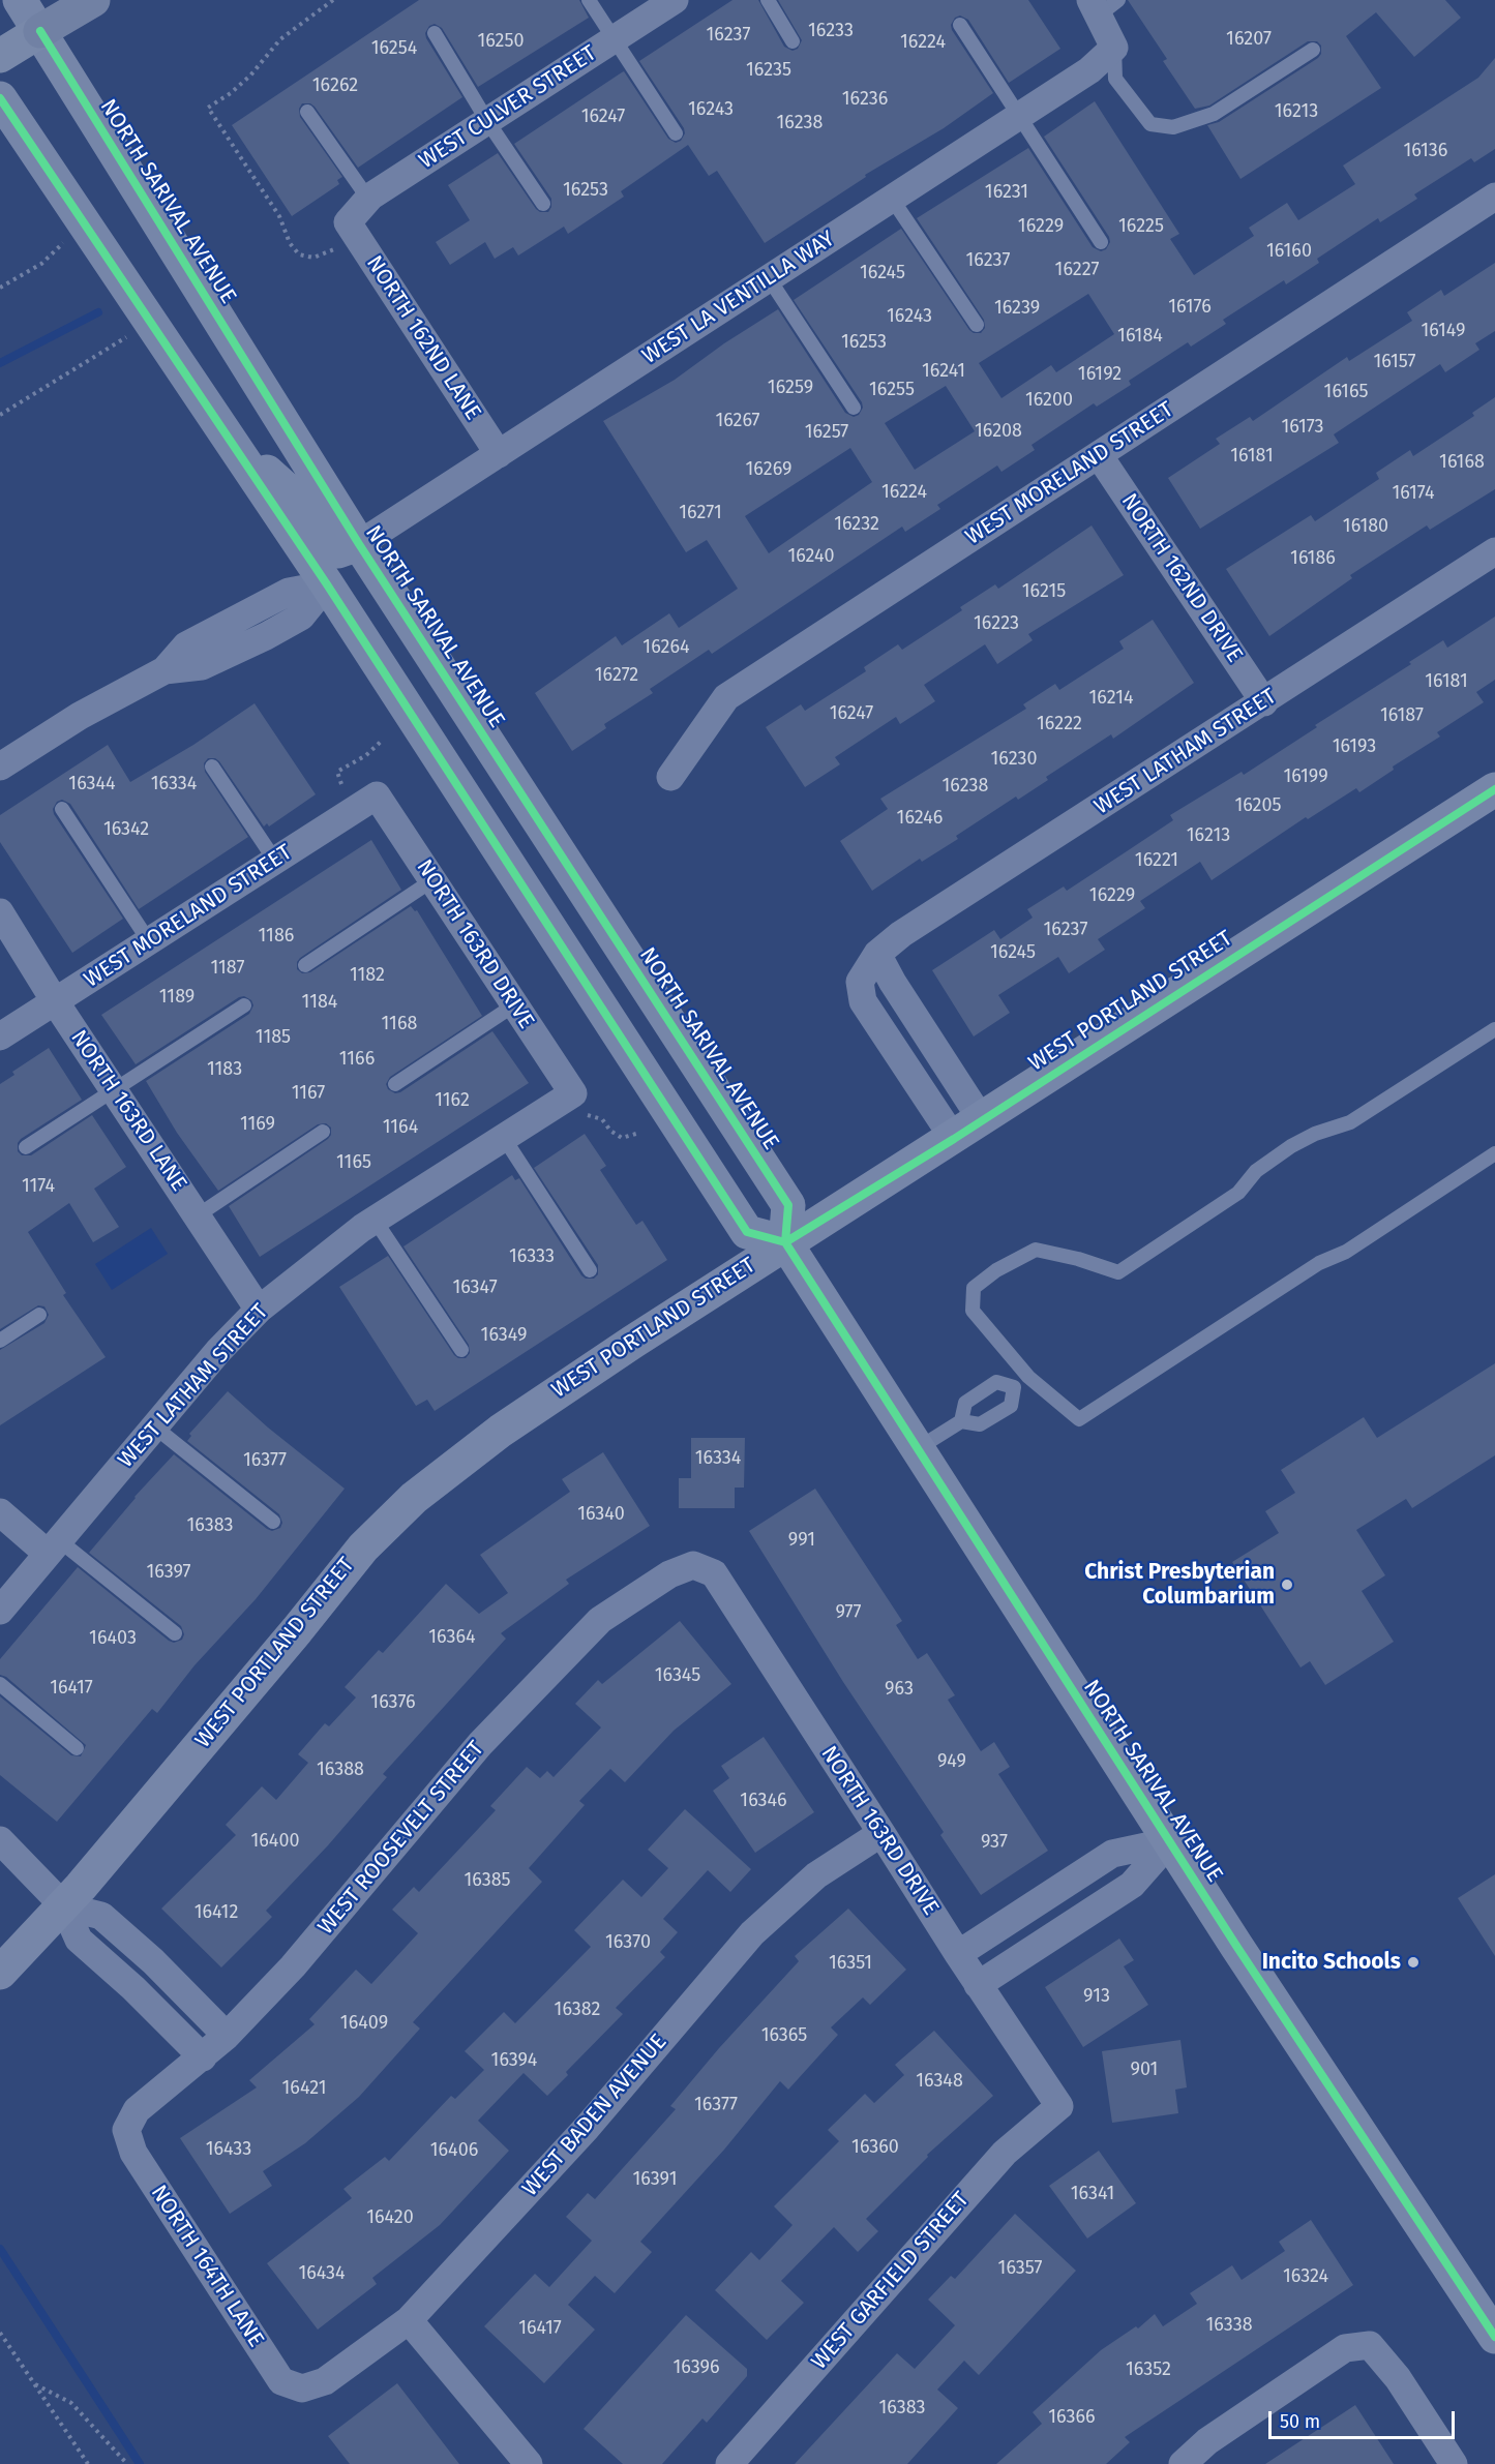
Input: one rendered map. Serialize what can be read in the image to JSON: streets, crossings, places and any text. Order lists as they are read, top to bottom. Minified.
{"streets":{"main road":["NORTH SARIVAL AVENUE","WEST PORTLAND STREET"],"street":["WEST CULVER STREET","WEST LA VENTILLA WAY","NORTH 162ND LANE","WEST MORELAND STREET","NORTH 162ND DRIVE","WEST LATHAM STREET","NORTH 163RD DRIVE","NORTH 163RD LANE","WEST ROOSEVELT STREET","WEST BADEN AVENUE","NORTH 164TH LANE","WEST GARFIELD STREET"]},"crossings":[["WEST CULVER STREET","NORTH 162ND LANE"],["NORTH SARIVAL AVENUE","WEST LA VENTILLA WAY"],["NORTH SARIVAL AVENUE","WEST PORTLAND STREET"],["WEST LA VENTILLA WAY","NORTH 162ND LANE"],["WEST MORELAND STREET","NORTH 162ND DRIVE"],["WEST MORELAND STREET","NORTH 163RD DRIVE"],["WEST MORELAND STREET","NORTH 163RD LANE"],["NORTH 162ND DRIVE","WEST LATHAM STREET"],["WEST LATHAM STREET","NORTH 163RD DRIVE"],["WEST LATHAM STREET","NORTH 163RD LANE"],["NORTH 163RD DRIVE","WEST ROOSEVELT STREET"],["NORTH 163RD DRIVE","WEST BADEN AVENUE"],["NORTH 163RD DRIVE","WEST GARFIELD STREET"],["WEST ROOSEVELT STREET","NORTH 164TH LANE"],["WEST BADEN AVENUE","NORTH 164TH LANE"]],"places":["Christ Presbyterian Columbarium","Incito Schools"],"house_numbers":["16233","16237","16207","16250","16224","16254","16235","16262","16236","16243","16213","16247","16238","16136","16253","16231","16229","16225","16160","16237","16227","16245","16176","16239","16243","16149","16184","16253","16157","16241","16192","16259","16255","16165","16200","16267","16173","16208","16257","16181","16168","16269","16224","16174","16271","16232","16180","16240","16186","16215","16223","16264","16272","16181","16214","16247","16187","16222","16193","16230","16199","16344","16334","16238","16205","16246","16342","16213","16221","16229","16237","1186","16245","1187","1182","1189","1184","1168","1185","1166","1183","1167","1162","1169","1164","1165","1174","16333","16347","16349","16334","16377","16340","16383","991","16397","977","16364","16403","16345","16417","963","16376","949","16388","16346","16400","937","16385","16412","16370","16351","913","16382","16409","16365","16394","901","16348","16421","16377","16360","16433","16406","16391","16341","16420","16357","16434","16324","16338","16417","16396","16352","16383","16366"],"scale_bar":"50 m"}
